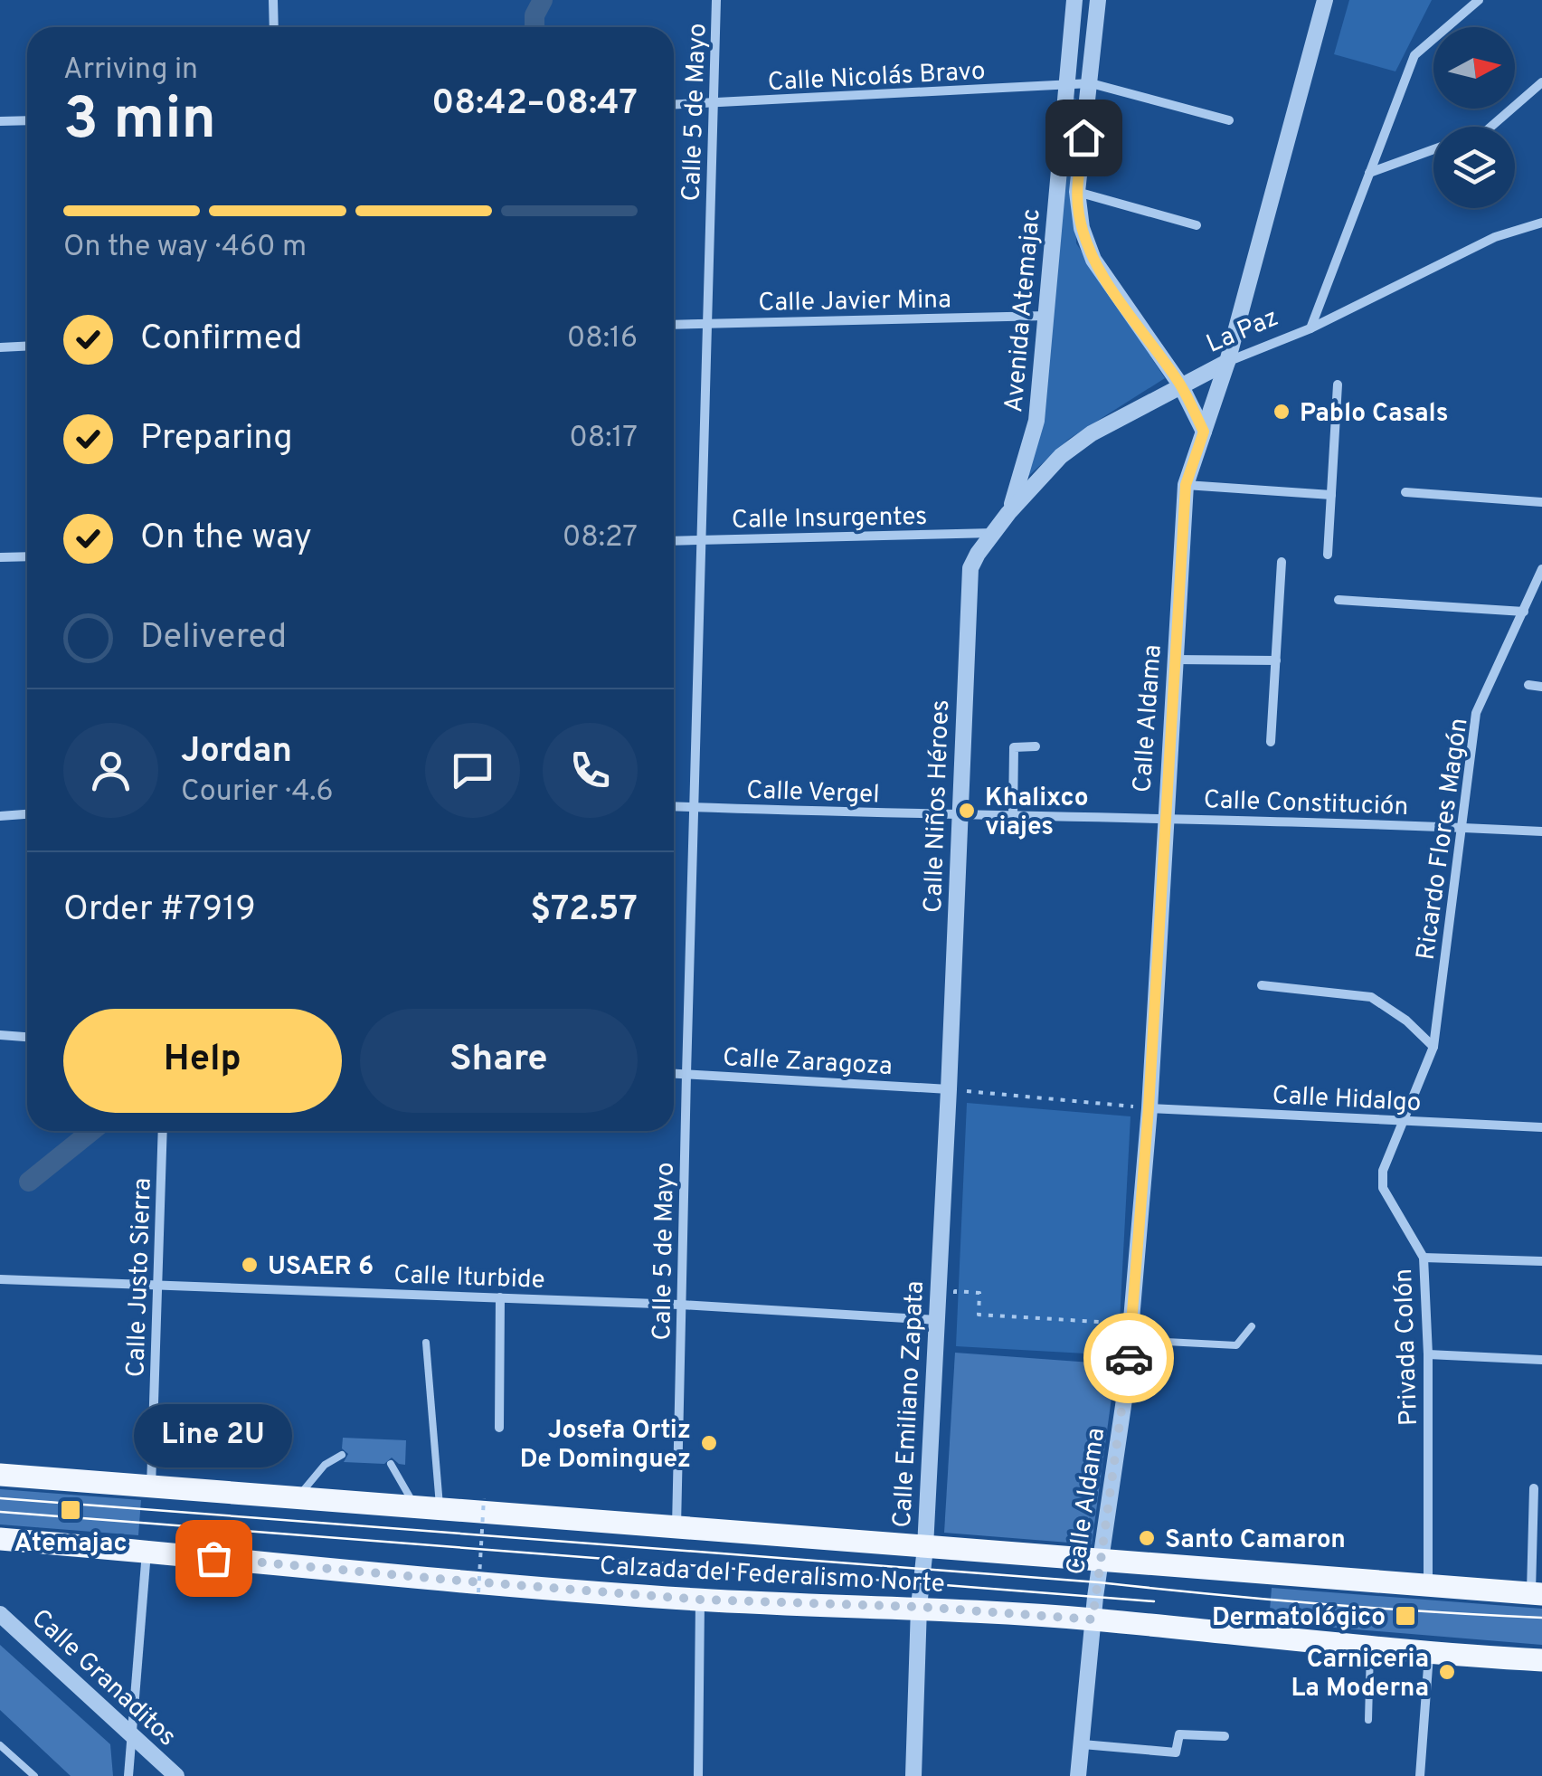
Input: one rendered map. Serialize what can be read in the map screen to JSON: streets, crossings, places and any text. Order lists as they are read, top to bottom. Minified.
{"streets":{"main road":["Calzada del Federalismo Norte"],"street":["Calle Nicolás Bravo","Calle 5 de Mayo","Calle Javier Mina","Avenida Atemajac","La Paz","Calle Insurgentes","Calle Aldama","Calle Vergel","Calle Constitución","Calle Niños Héroes","Ricardo Flores Magón","Calle Zaragoza","Calle Hidalgo","Calle Iturbide","Calle Justo Sierra","Privada Colón","Calle Emiliano Zapata","Calle Granaditos"]},"crossings":[["Calle Nicolás Bravo","Calle 5 de Mayo"],["Calle Nicolás Bravo","Avenida Atemajac"],["Calle 5 de Mayo","Calle Javier Mina"],["Calle 5 de Mayo","Calle Insurgentes"],["Calle 5 de Mayo","Calle Vergel"],["Calle 5 de Mayo","Calle Zaragoza"],["Calle 5 de Mayo","Calle Iturbide"],["Calle 5 de Mayo","Calzada del Federalismo Norte"],["Calle Javier Mina","Avenida Atemajac"],["Avenida Atemajac","La Paz"],["Avenida Atemajac","Calle Aldama"],["La Paz","Calle Insurgentes"],["La Paz","Calle Aldama"],["La Paz","Calle Niños Héroes"],["Calle Insurgentes","Calle Niños Héroes"],["Calle Aldama","Calle Constitución"],["Calle Aldama","Calle Hidalgo"],["Calle Aldama","Calzada del Federalismo Norte"],["Calle Vergel","Calle Constitución"],["Calle Vergel","Calle Niños Héroes"],["Calle Constitución","Calle Niños Héroes"],["Calle Constitución","Ricardo Flores Magón"],["Calle Niños Héroes","Calle Zaragoza"],["Calle Niños Héroes","Calle Emiliano Zapata"],["Ricardo Flores Magón","Calle Hidalgo"],["Ricardo Flores Magón","Privada Colón"],["Calle Zaragoza","Calle Emiliano Zapata"],["Calle Hidalgo","Privada Colón"],["Calle Iturbide","Calle Justo Sierra"],["Calle Iturbide","Calle Emiliano Zapata"],["Calle Justo Sierra","Calzada del Federalismo Norte"],["Privada Colón","Calzada del Federalismo Norte"],["Calle Emiliano Zapata","Calzada del Federalismo Norte"]],"places":{"other":["Pablo Casals","Khalixco viajes","USAER 6","Josefa Ortiz De Dominguez","Santo Camaron","Line 2U","Carniceria La Moderna"],"transit":["Atemajac","Dermatológico"]},"north":"right","page":{"heading":["3 min","Arriving in","08:42–08:47"],"panel":["Jordan","Courier · 4.6","Order #7919","$72.57"],"bar":"On the way · 460 m","list":[["Confirmed","08:16"],["Preparing","08:17"],["On the way","08:27"],"Delivered"],"buttons":["Help","Share"],"bubble":"Line 2U"}}
